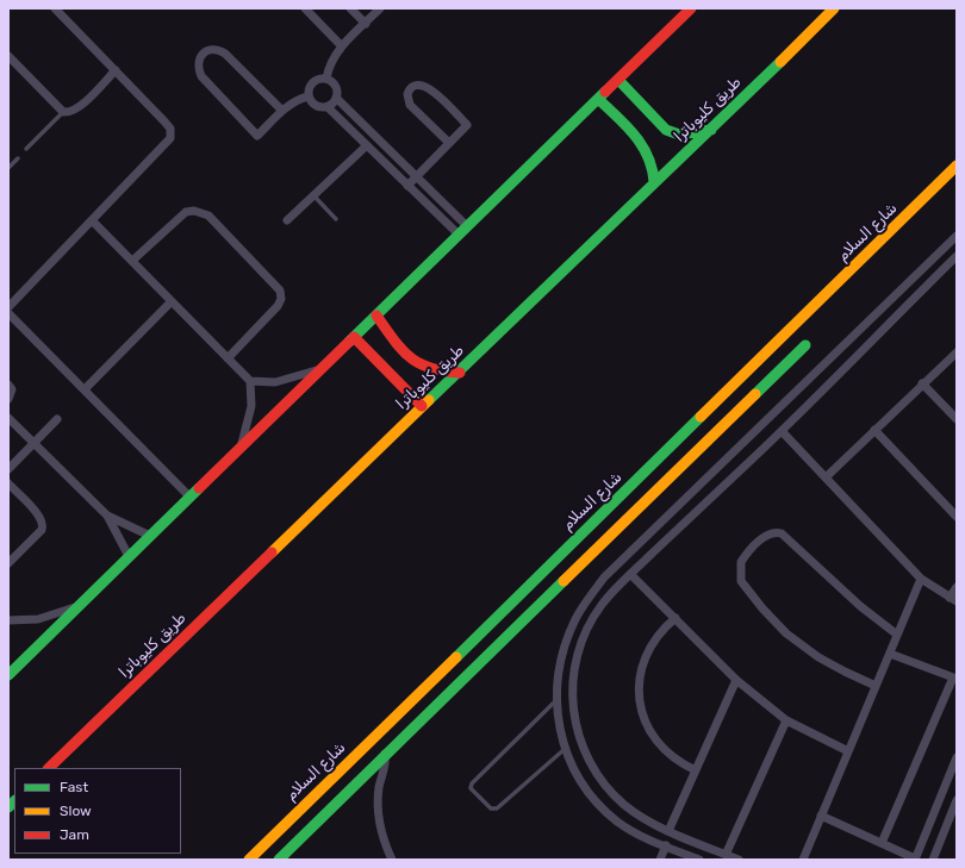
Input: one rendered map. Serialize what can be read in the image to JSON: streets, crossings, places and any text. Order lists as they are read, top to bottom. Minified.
{"streets":{"main road":["طريق كليوباترا","شارع السلام"]},"legend":["Fast","Slow","Jam"]}
